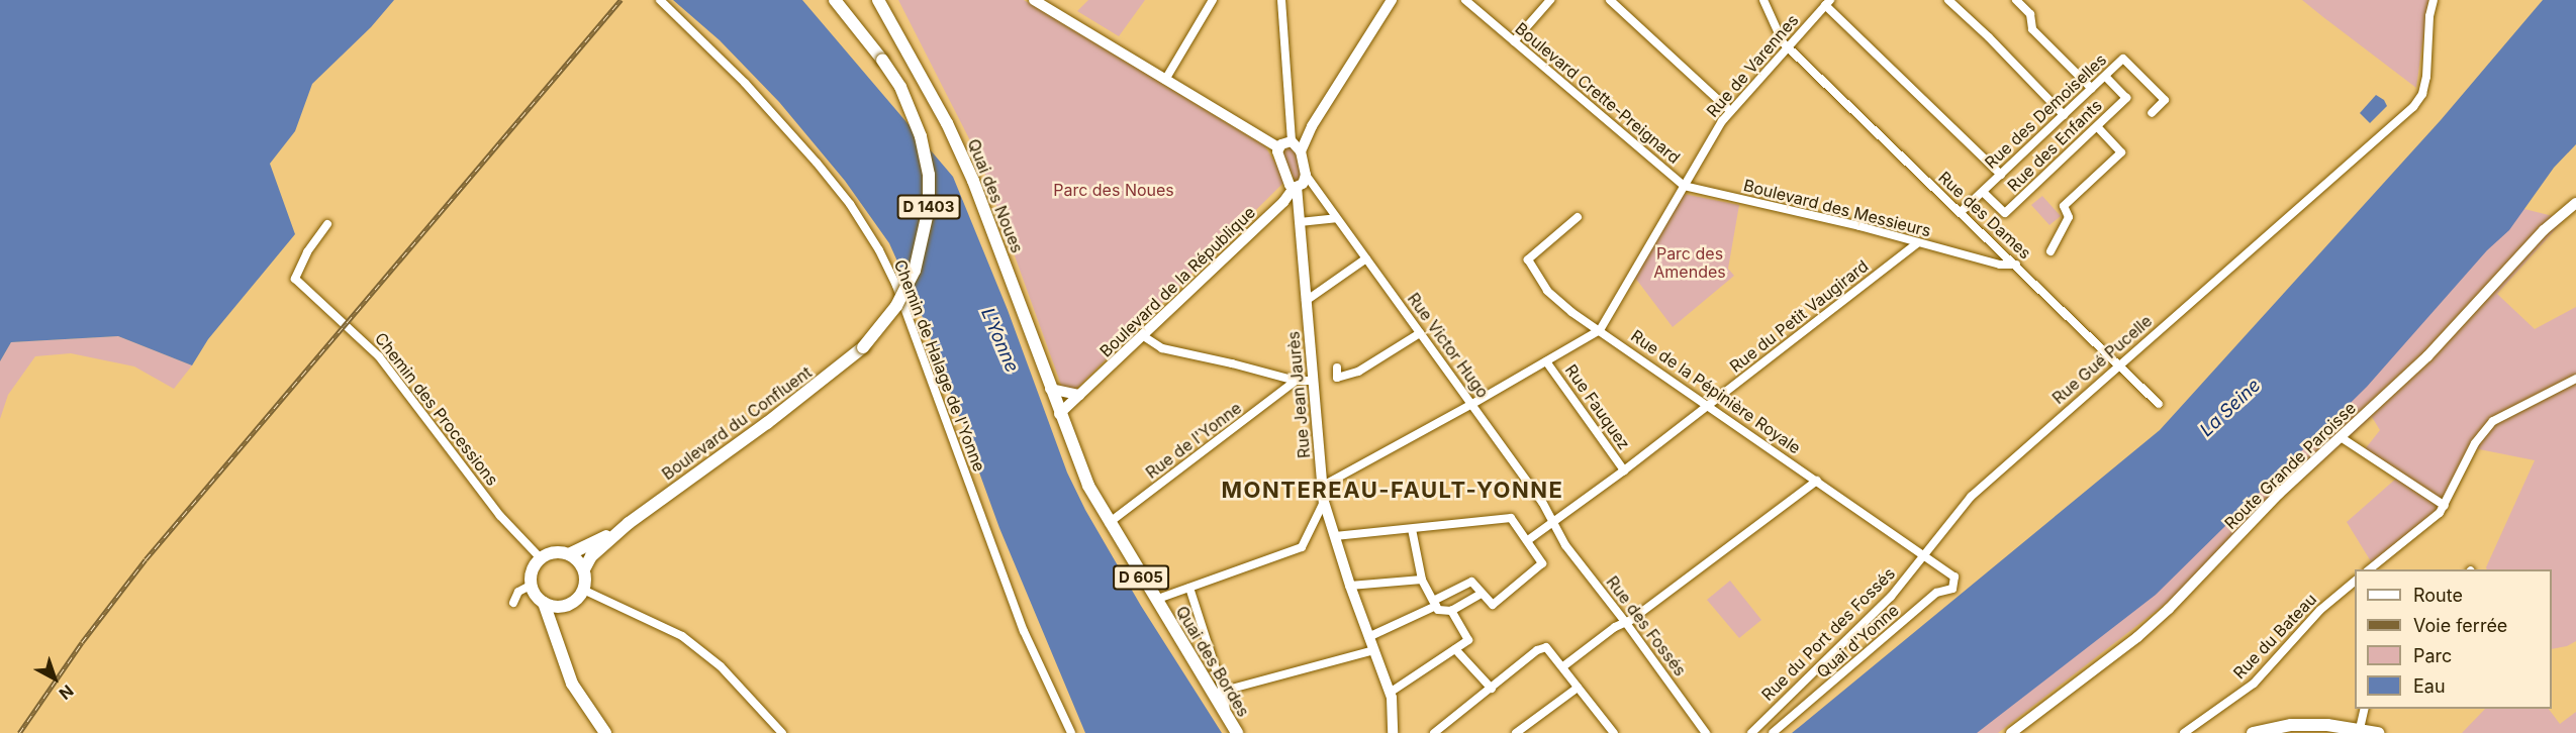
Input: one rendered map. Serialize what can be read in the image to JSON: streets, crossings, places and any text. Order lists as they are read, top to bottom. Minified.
{"streets":{"main road":["Quai des Noues","D 1403","Boulevard de la République","Rue Jean Jaurès","Boulevard du Confluent","Route Grande Paroisse","D 605","Quai des Bordes"],"street":["Rue de Varennes","Boulevard Crette-Preignard","Rue des Demoiselles","Rue des Enfants","Boulevard des Messieurs","Rue des Dames","Rue du Petit Vaugirard","Rue Victor Hugo","Rue Gué Pucelle","Chemin de Halage de l'Yonne","Rue de la Pépinière Royale","Rue Fauquez","Chemin des Processions","Rue de l'Yonne","Rue des Fossés","Rue du Port des Fossés","Rue du Bateau","Quai d'Yonne"]},"crossings":[["Rue de Varennes","Boulevard Crette-Preignard"],["Rue de Varennes","Boulevard des Messieurs"],["Rue de Varennes","Rue des Dames"],["Rue de Varennes","Rue de la Pépinière Royale"],["Boulevard Crette-Preignard","Boulevard des Messieurs"],["Rue des Demoiselles","Rue des Enfants"],["Rue des Demoiselles","Rue des Dames"],["Quai des Noues","Boulevard de la République"],["Quai des Noues","Quai des Bordes"],["Boulevard des Messieurs","Rue des Dames"],["Boulevard des Messieurs","Rue du Petit Vaugirard"],["Rue des Dames","Rue Gué Pucelle"],["Boulevard de la République","Rue Victor Hugo"],["Boulevard de la République","Rue Jean Jaurès"],["Boulevard de la République","Quai des Bordes"],["Rue du Petit Vaugirard","Rue Victor Hugo"],["Rue du Petit Vaugirard","Rue de la Pépinière Royale"],["Rue du Petit Vaugirard","Rue Fauquez"],["Rue Victor Hugo","Rue des Fossés"],["Rue Gué Pucelle","Rue de la Pépinière Royale"],["Rue Gué Pucelle","Rue du Port des Fossés"],["Rue de la Pépinière Royale","Rue du Port des Fossés"],["Rue de la Pépinière Royale","Quai d'Yonne"],["Chemin des Processions","Boulevard du Confluent"],["Rue de l'Yonne","Quai des Bordes"]],"districts":["MONTEREAU-FAULT-YONNE"],"water":["L'Yonne","La Seine"],"parks":["Parc des Noues","Parc des Amendes"],"legend":["Route","Voie ferrée","Parc","Eau"],"north":"bottom right"}
